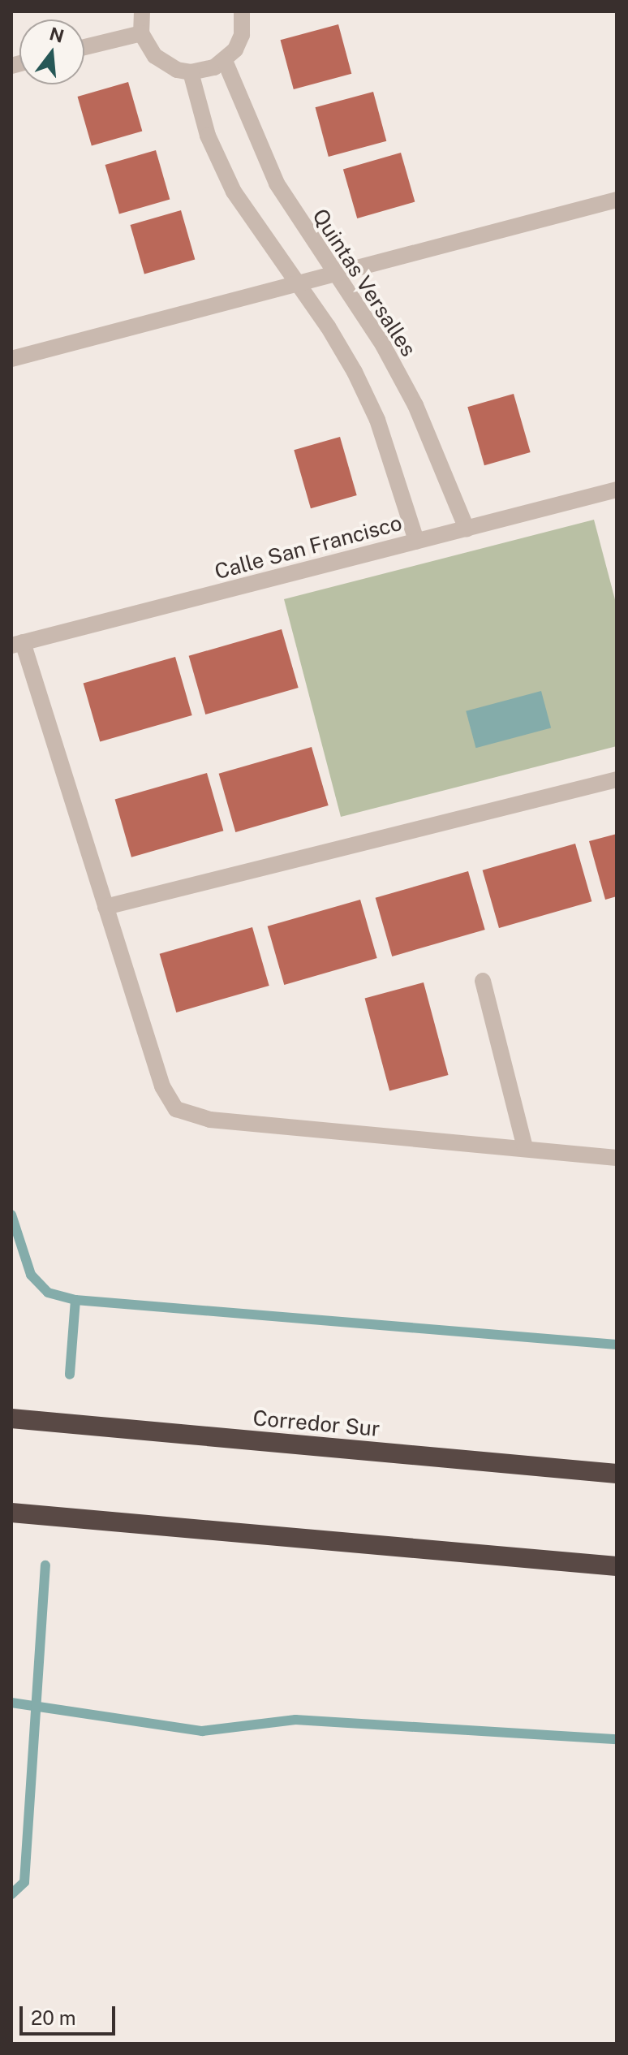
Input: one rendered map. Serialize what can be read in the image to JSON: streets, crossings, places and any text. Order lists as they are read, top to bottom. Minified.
{"streets":{"highway":["Corredor Sur"],"street":["Quintas Versalles","Calle San Francisco"]},"crossings":[["Quintas Versalles","Calle San Francisco"]],"scale_bar":"20 m","north":"top"}
